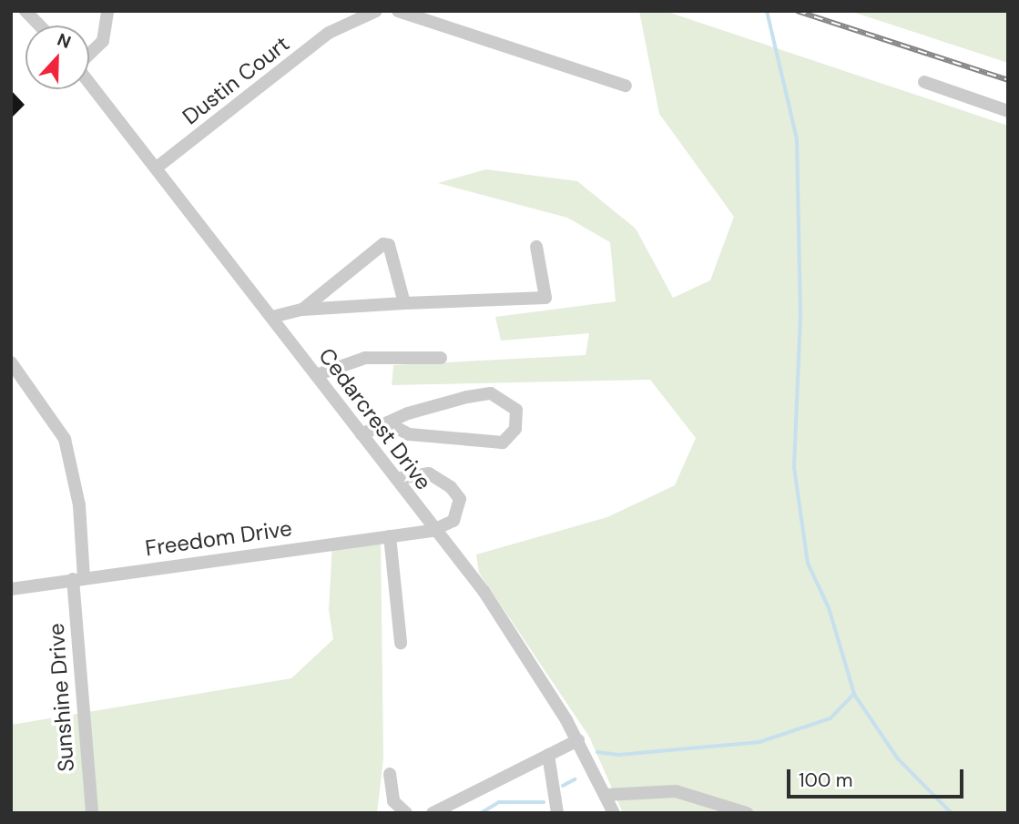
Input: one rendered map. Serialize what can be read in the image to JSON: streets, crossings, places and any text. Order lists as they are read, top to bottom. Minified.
{"streets":{"street":["Dustin Court","Cedarcrest Drive","Freedom Drive","Sunshine Drive"]},"crossings":[["Dustin Court","Cedarcrest Drive"],["Cedarcrest Drive","Freedom Drive"],["Freedom Drive","Sunshine Drive"]],"scale_bar":"100 m","north":"top"}
